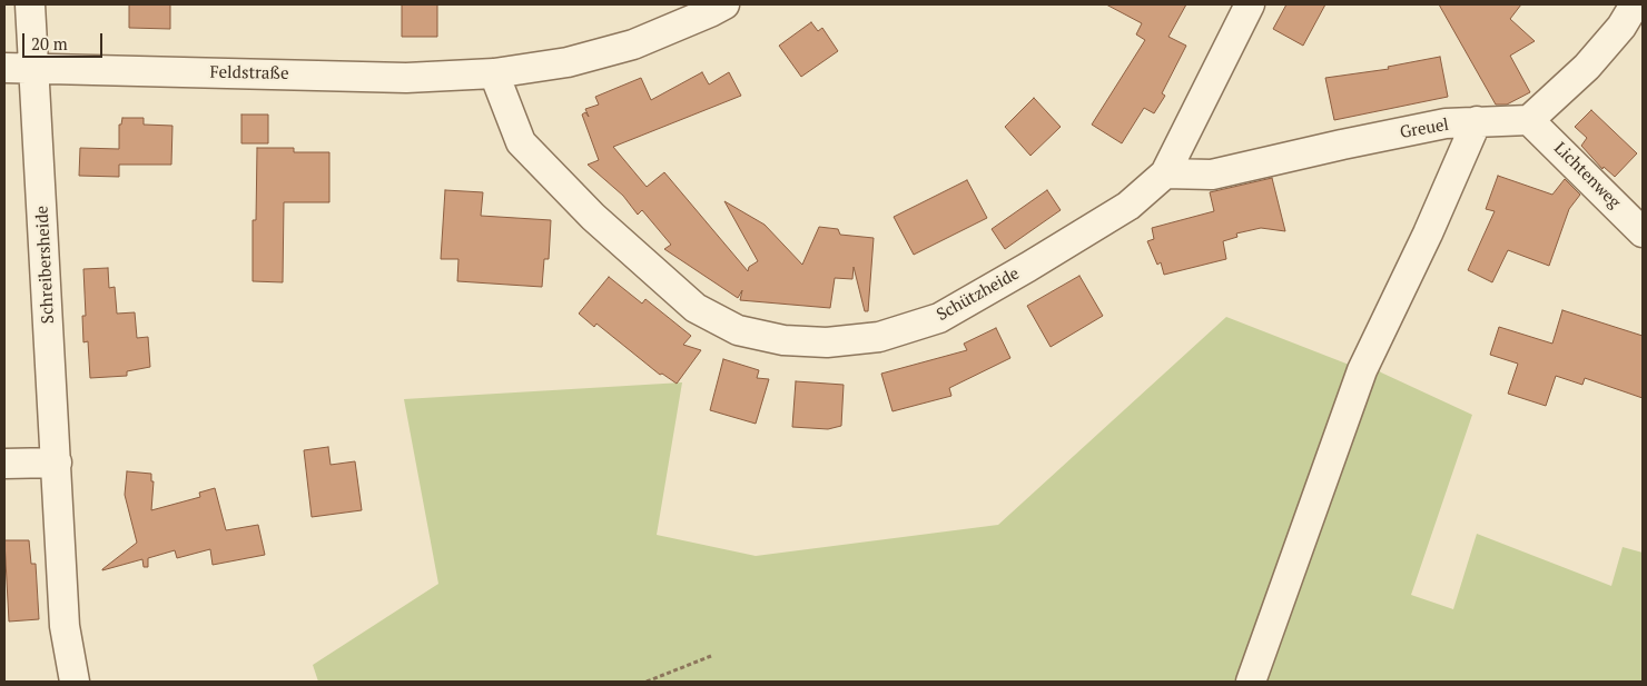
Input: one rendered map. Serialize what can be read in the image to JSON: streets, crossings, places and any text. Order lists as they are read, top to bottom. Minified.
{"streets":{"street":["Feldstraße","Greuel","Lichtenweg","Schreibersheide","Schützheide"]},"crossings":[["Feldstraße","Schreibersheide"],["Feldstraße","Schützheide"],["Greuel","Lichtenweg"],["Greuel","Schützheide"]],"scale_bar":"20 m"}
